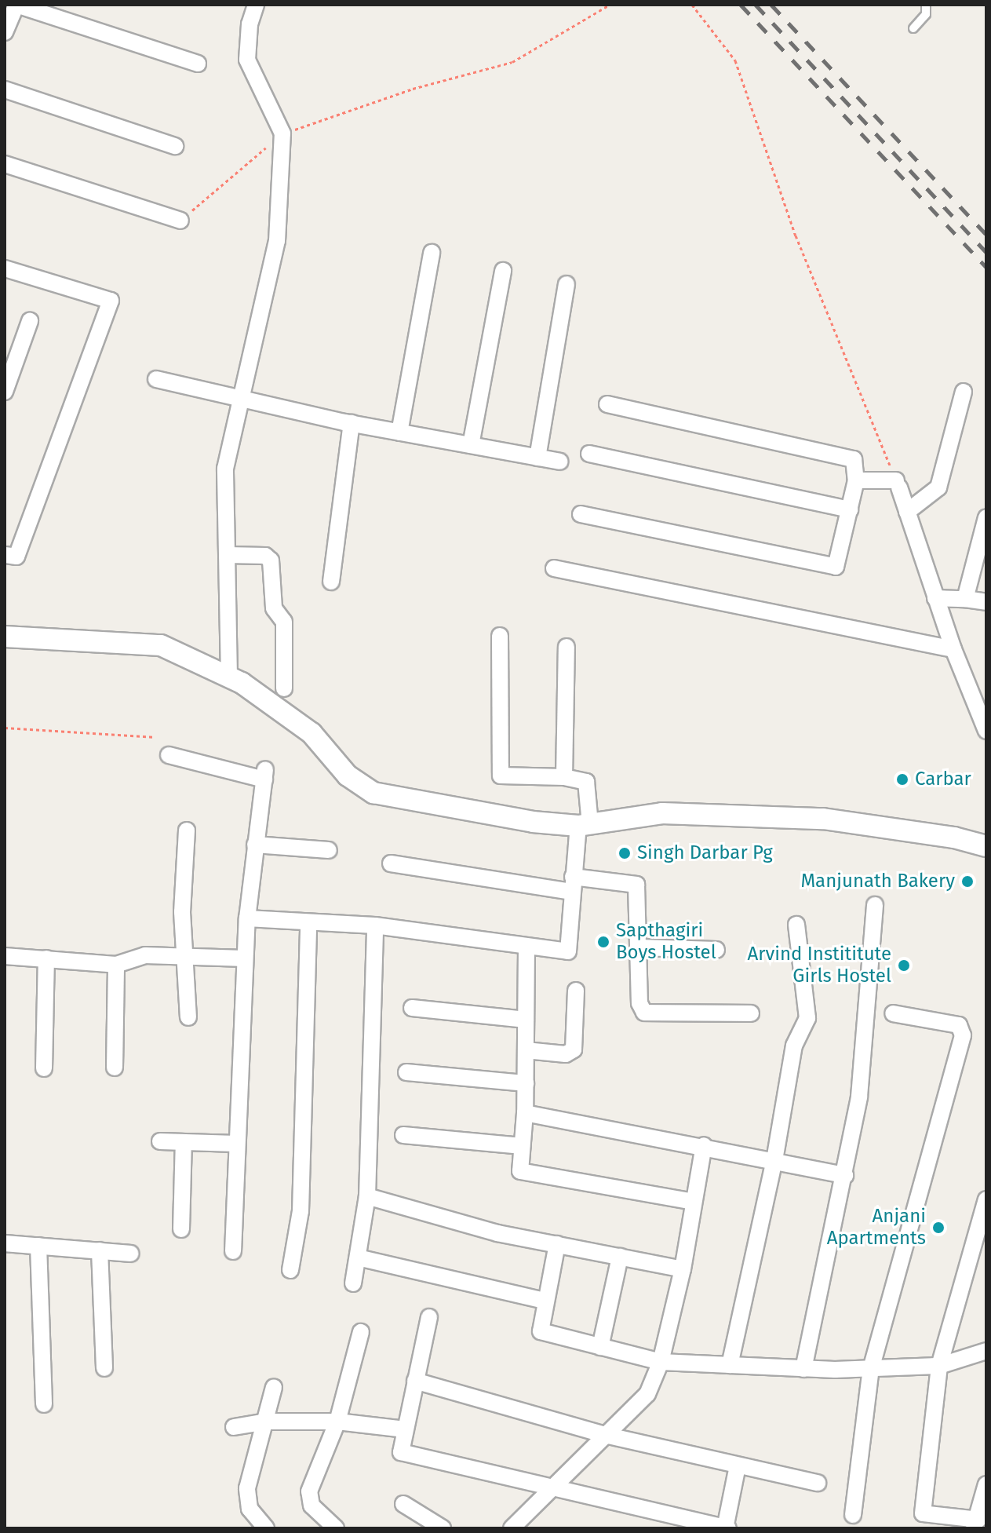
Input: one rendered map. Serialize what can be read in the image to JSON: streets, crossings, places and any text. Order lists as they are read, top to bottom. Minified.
{"places":["Carbar","Singh Darbar Pg","Manjunath Bakery","Sapthagiri Boys Hostel","Arvind Instititute Girls Hostel","Anjani Apartments"]}
